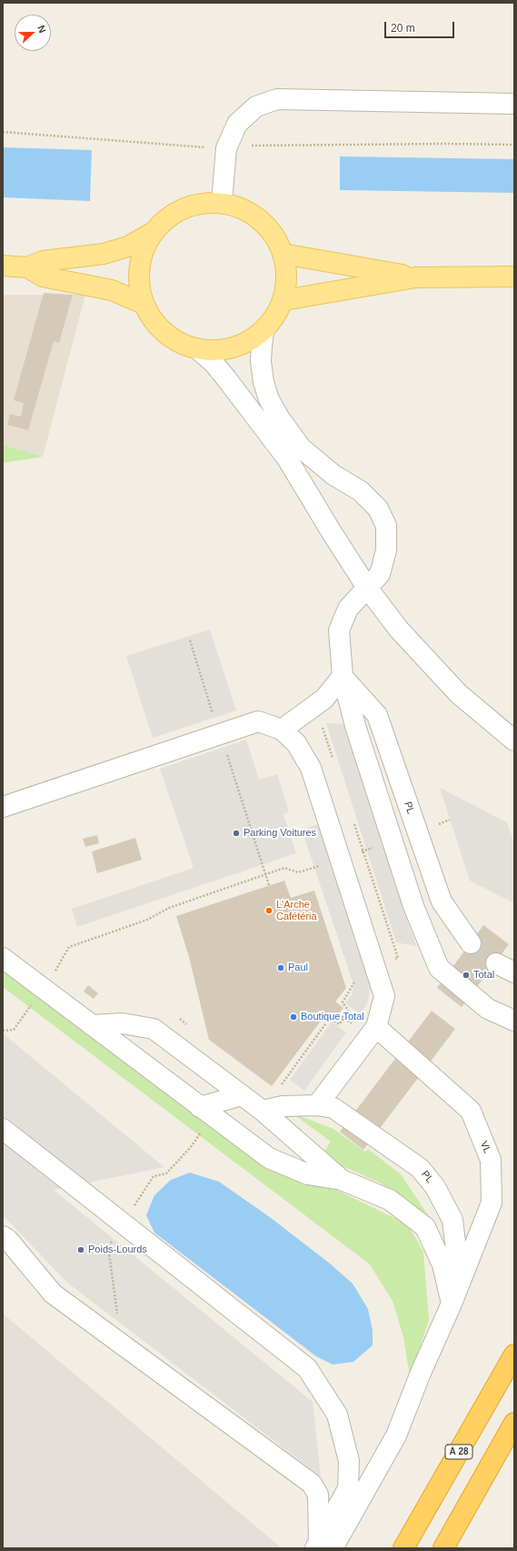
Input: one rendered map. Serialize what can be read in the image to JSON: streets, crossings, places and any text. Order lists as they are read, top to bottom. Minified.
{"streets":{"highway":["A 28"],"street":["PL","VL"]},"crossings":[["PL","VL"]],"places":["Parking Voitures","L'Arche Cafétéria","Paul","Total","Boutique Total","Poids-Lourds"],"scale_bar":"20 m","north":"right"}
